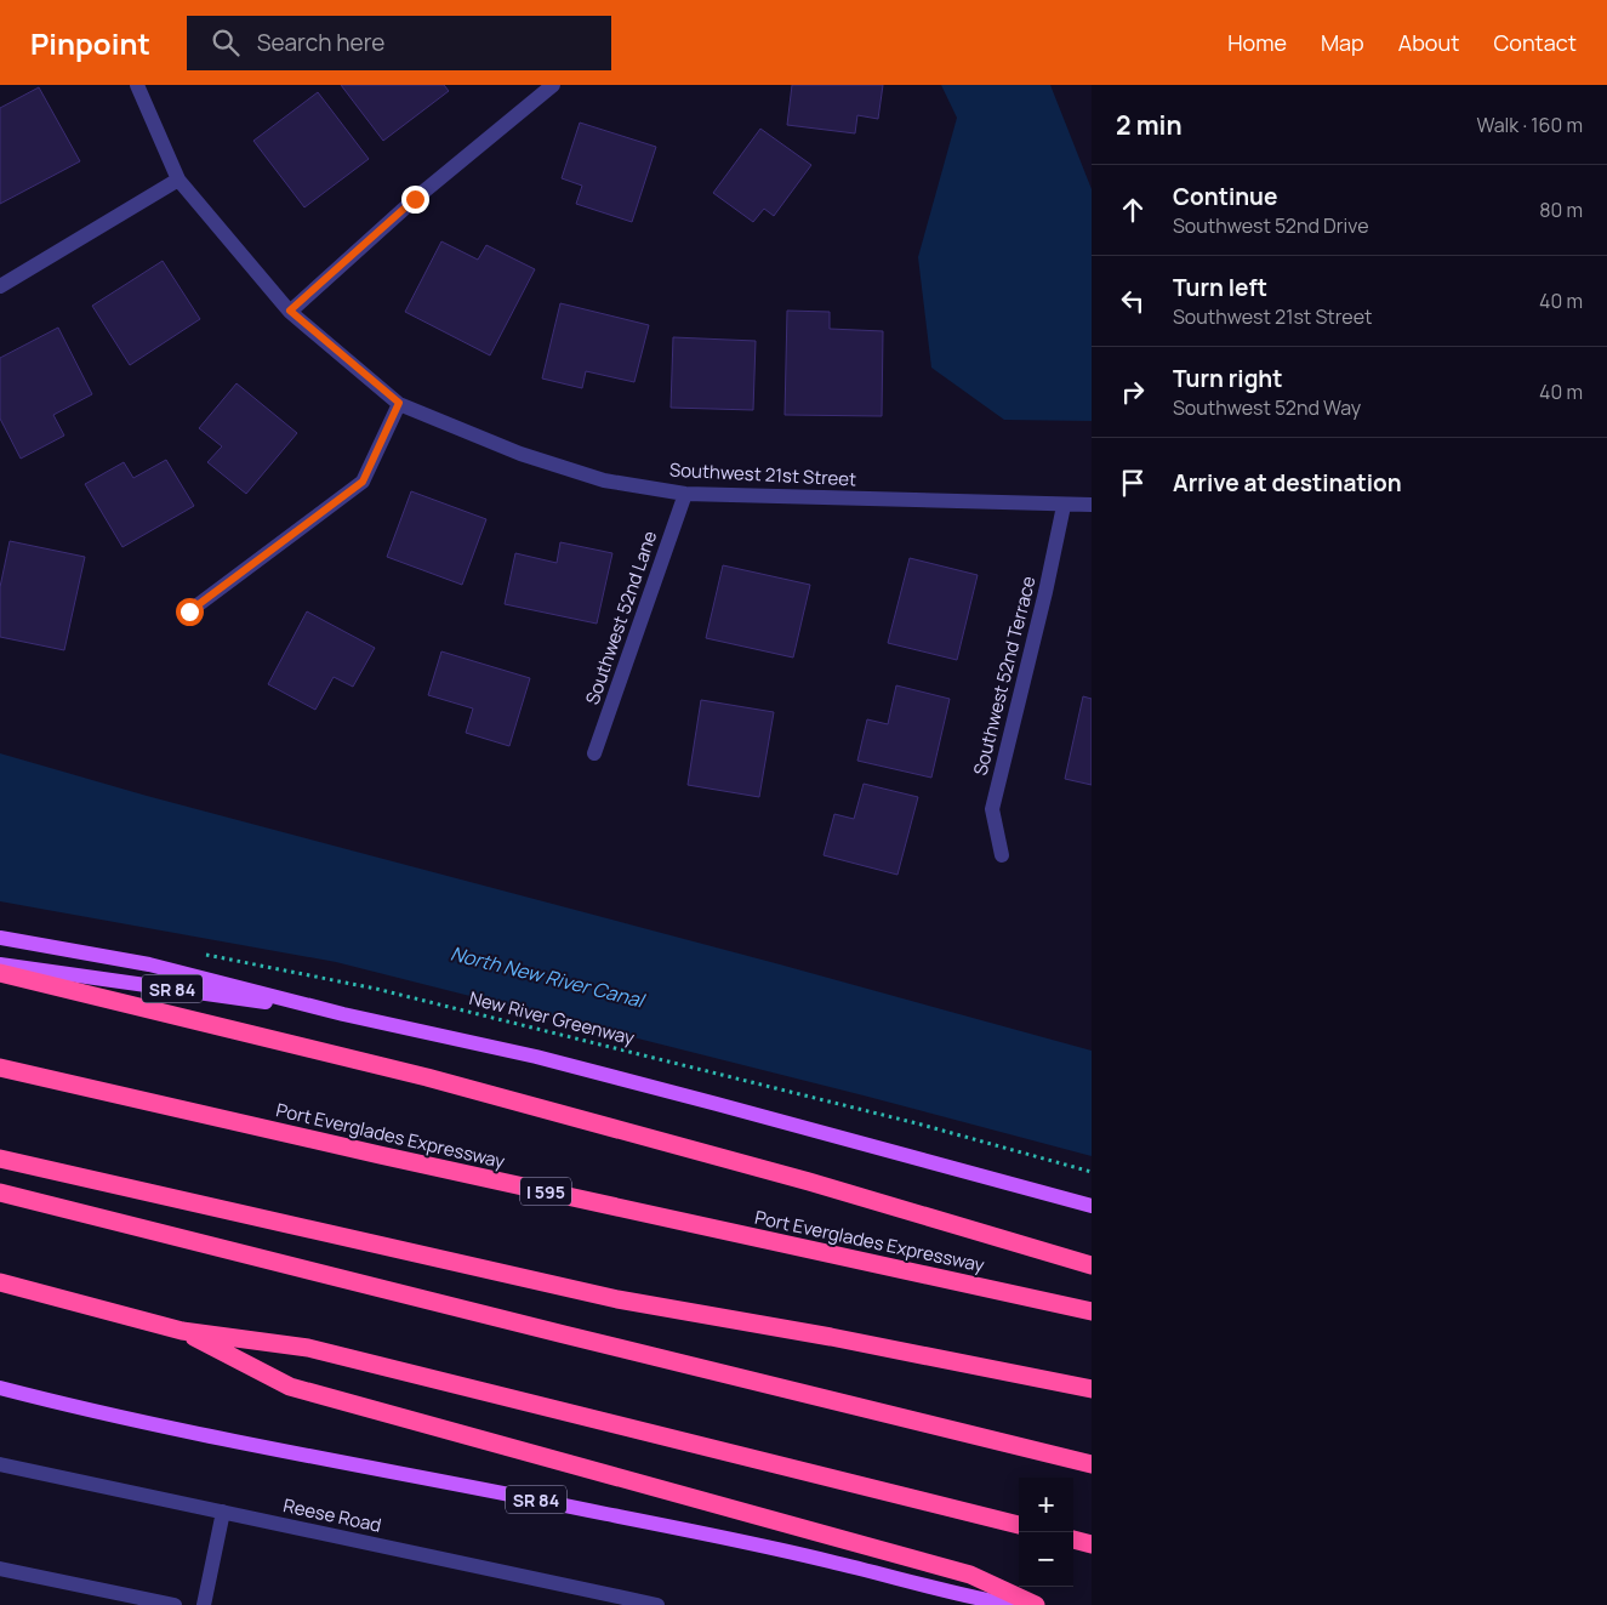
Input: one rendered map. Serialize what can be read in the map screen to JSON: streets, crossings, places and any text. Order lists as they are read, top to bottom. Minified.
{"streets":{"highway":["Port Everglades Expressway","I 595"],"main road":["SR 84"],"street":["Southwest 21st Street","Southwest 52nd Lane","Southwest 52nd Terrace","Reese Road"],"path":["New River Greenway"]},"crossings":[["Southwest 21st Street","Southwest 52nd Lane"],["Southwest 21st Street","Southwest 52nd Terrace"]],"water":["North New River Canal"],"page":{"header":"Pinpoint","search":"Search here","nav":["Home","Map","About","Contact"],"heading":["2 min","Walk · 160 m"],"list":[["Continue","Southwest 52nd Drive","80 m"],["Turn left","Southwest 21st Street","40 m"],["Turn right","Southwest 52nd Way","40 m"],"Arrive at destination"],"map_buttons":["+","−"]}}
